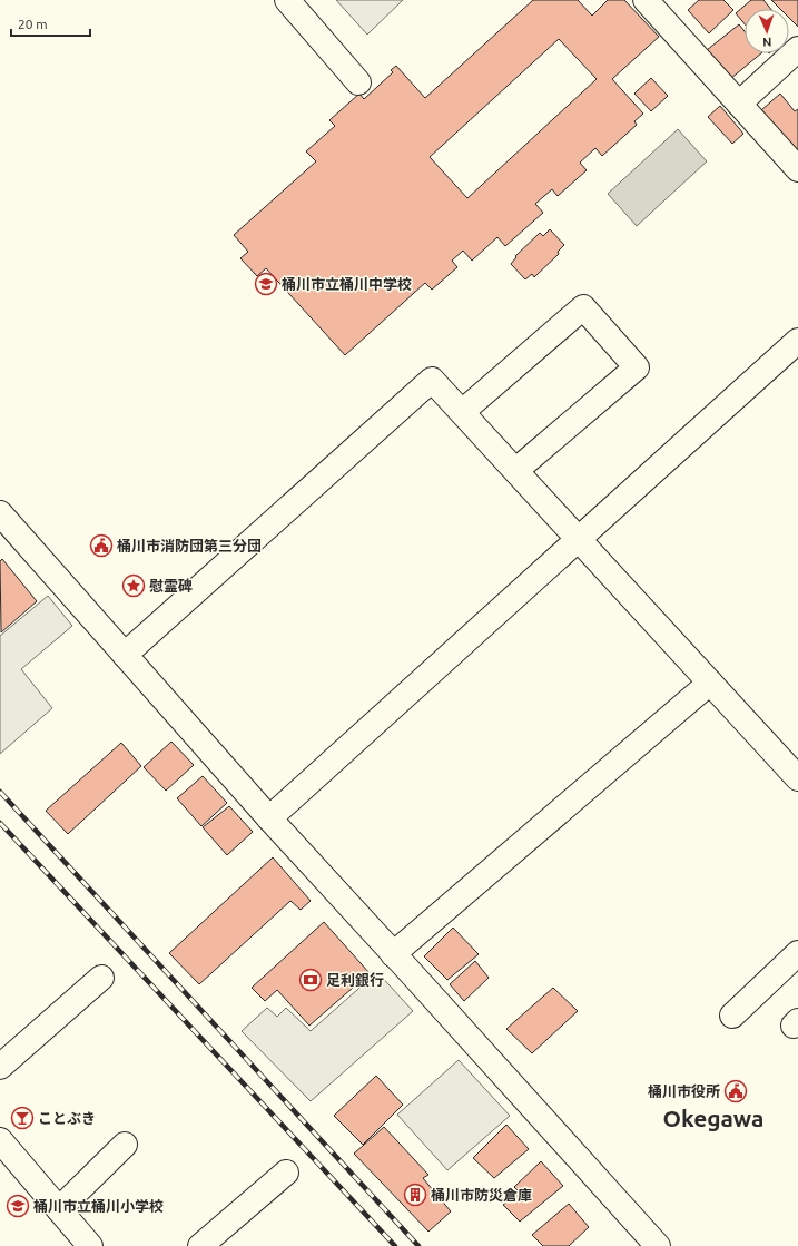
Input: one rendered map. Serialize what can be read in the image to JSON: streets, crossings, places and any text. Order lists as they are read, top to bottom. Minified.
{"districts":["Okegawa"],"places":{"school or university":["桶川市立桶川中学校","桶川市立桶川小学校"],"public building":["桶川市消防団第三分団","桶川市役所"],"place":["慰霊碑"],"bank":["足利銀行"],"bar":["ことぶき"],"building":["桶川市防災倉庫"]},"scale_bar":"20 m","north":"bottom"}
